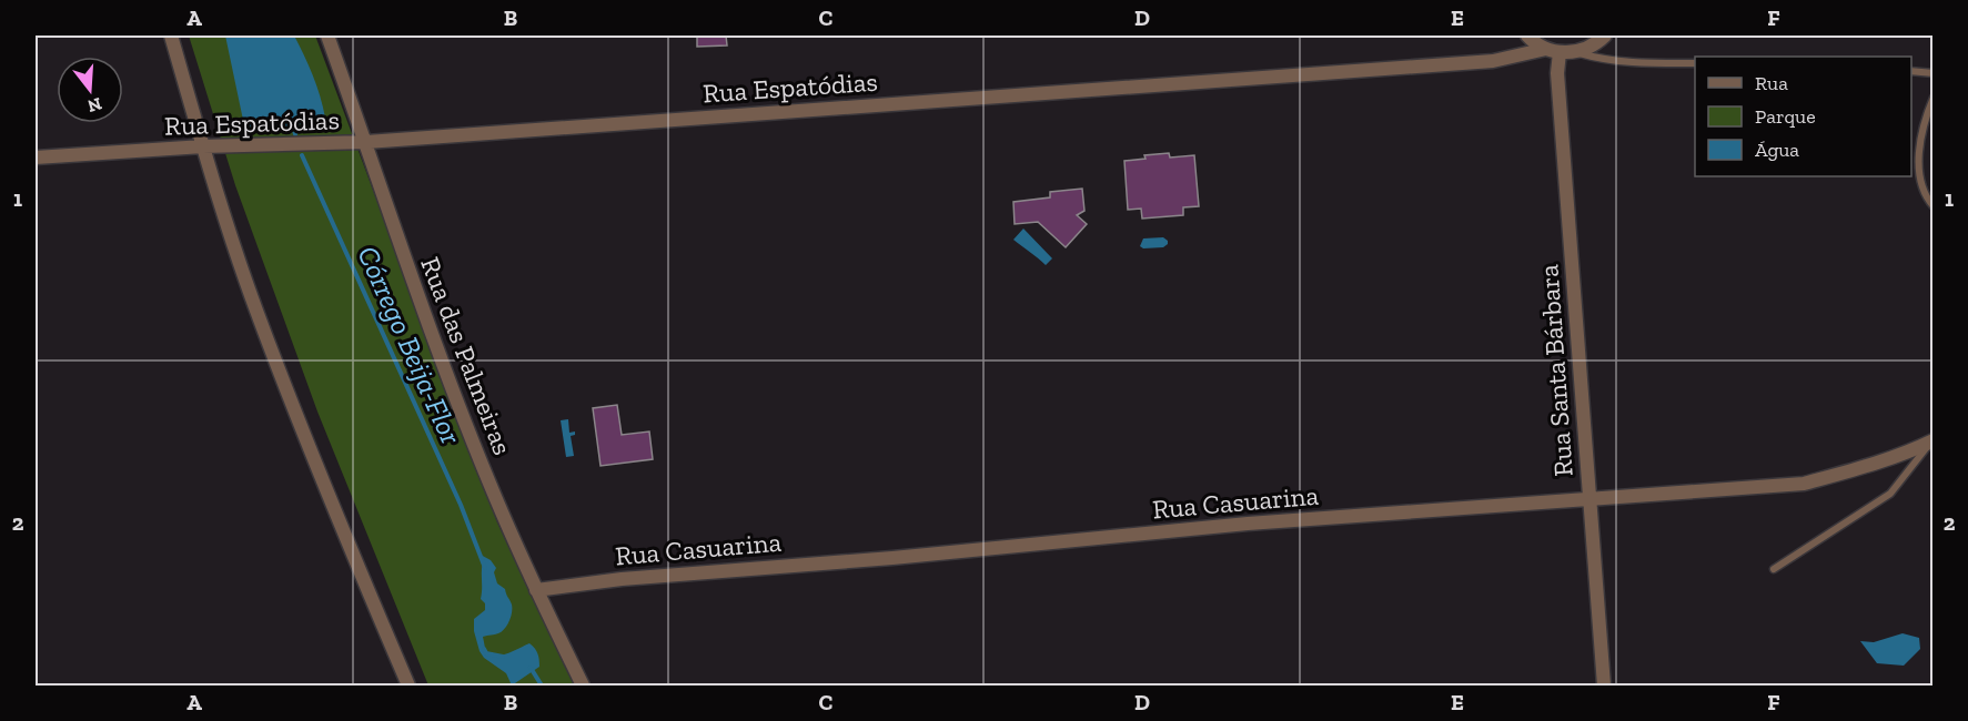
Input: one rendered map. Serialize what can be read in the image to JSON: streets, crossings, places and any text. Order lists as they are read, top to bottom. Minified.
{"streets":{"street":["Rua Espatódias","Rua das Palmeiras","Rua Santa Bárbara","Rua Casuarina"]},"crossings":[["Rua Espatódias","Rua das Palmeiras"],["Rua Espatódias","Rua Santa Bárbara"],["Rua das Palmeiras","Rua Casuarina"],["Rua Santa Bárbara","Rua Casuarina"]],"water":["Córrego Beija-Flor"],"legend":["Rua","Parque","Água"],"north":"bottom","grid":{"columns":["A","B","C","D","E","F"],"rows":["1","2"]}}
